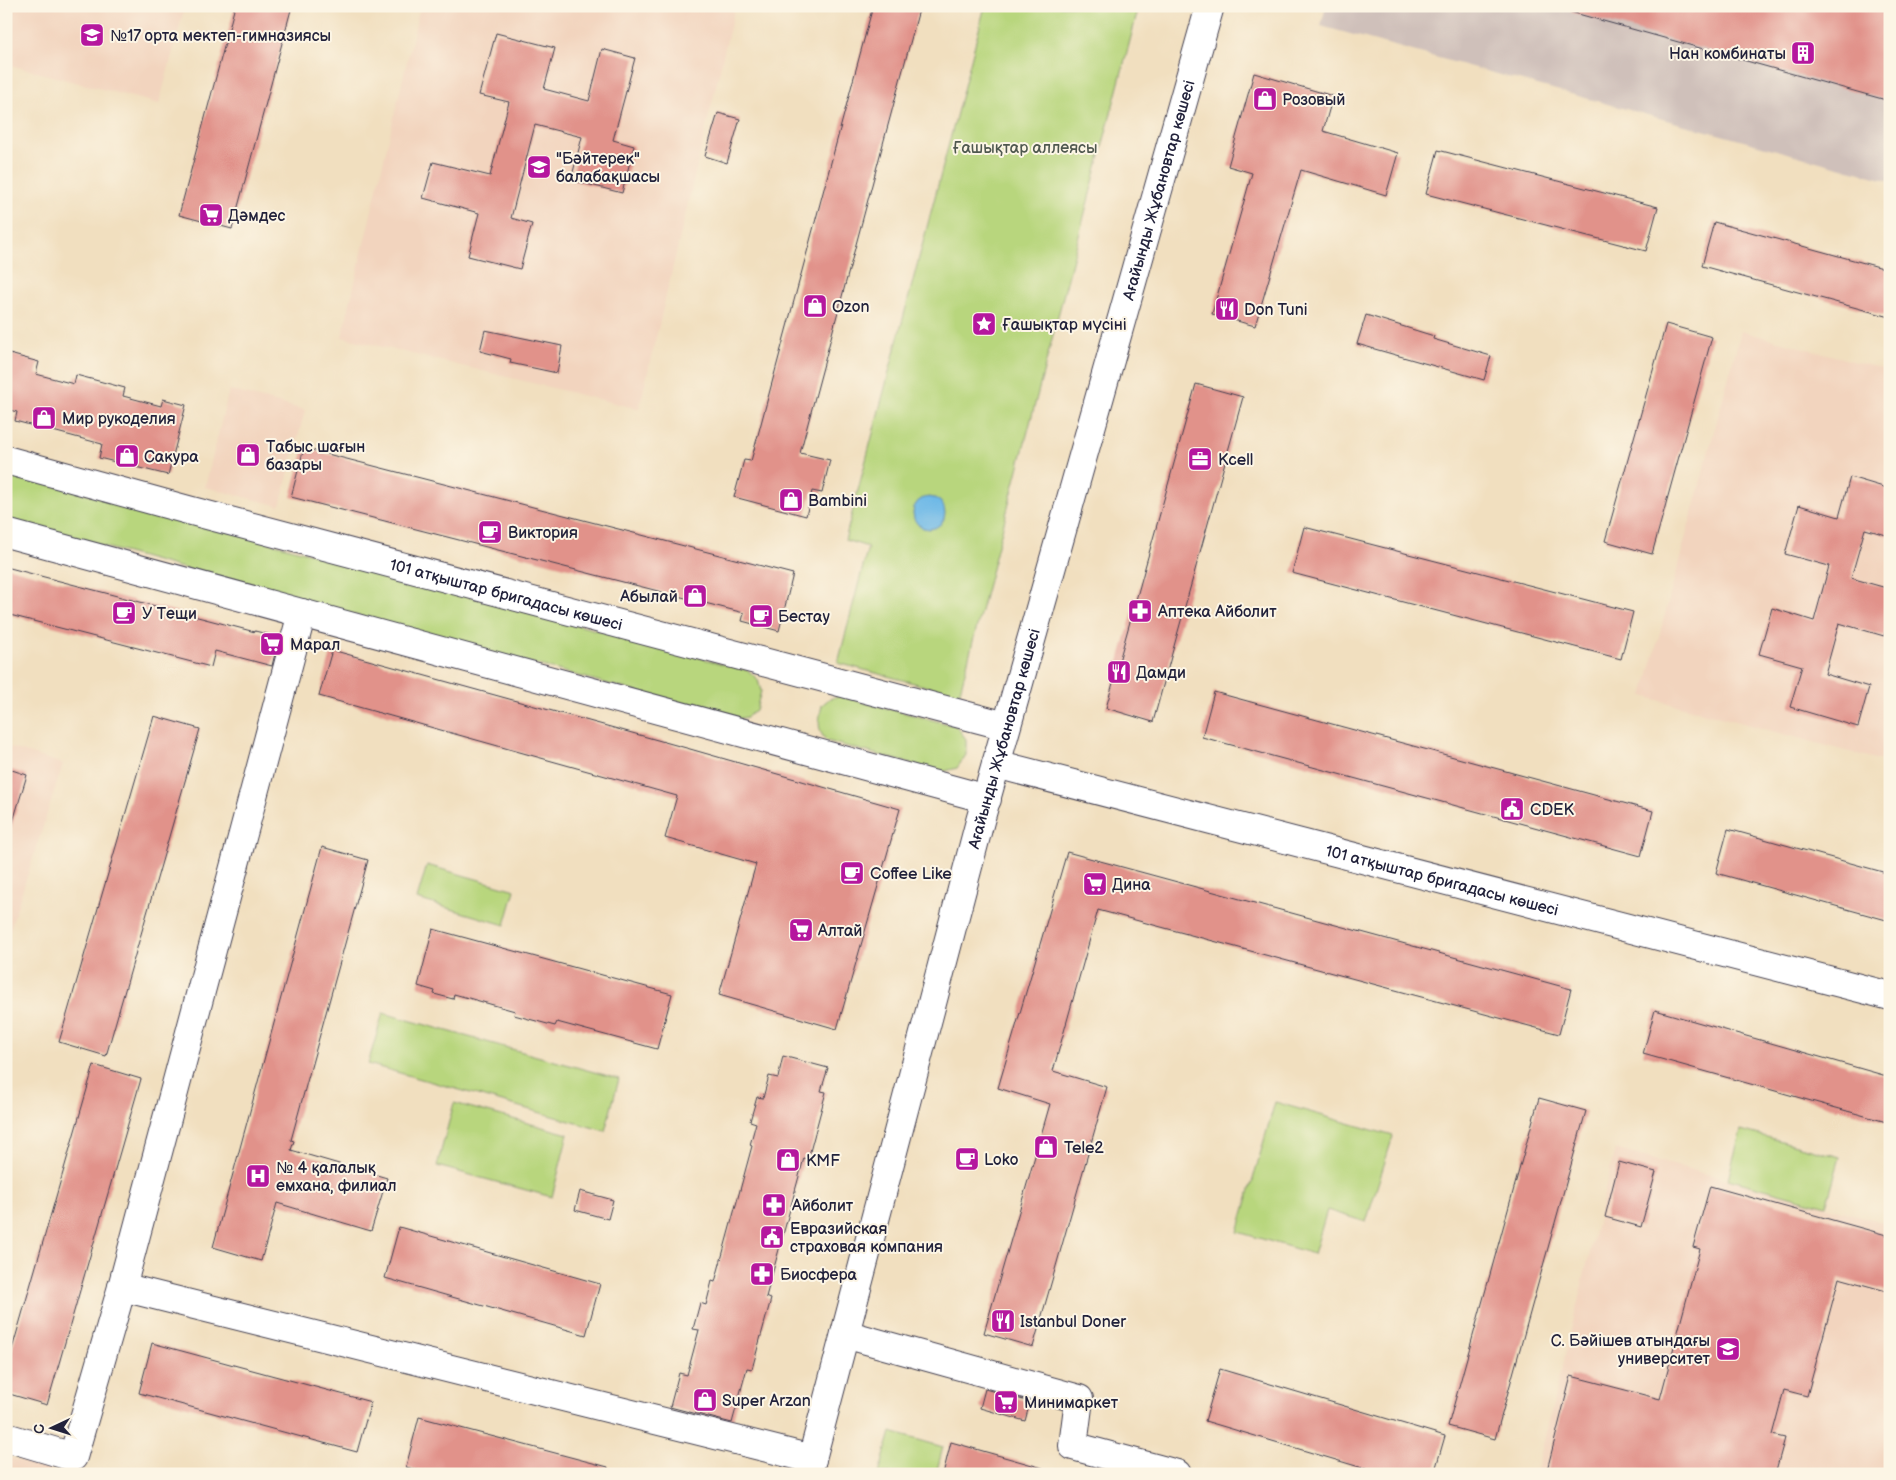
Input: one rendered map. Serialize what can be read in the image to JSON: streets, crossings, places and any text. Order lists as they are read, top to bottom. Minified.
{"streets":{"street":["Ағайынды Жұбановтар көшесі","101 атқыштар бригадасы көшесі"]},"crossings":[["Ағайынды Жұбановтар көшесі","101 атқыштар бригадасы көшесі"]],"parks":["Ғашықтар аллеясы"],"places":{"school or university":["№17 орта мектеп-гимназиясы","\"Бәйтерек\" балабақшасы","С. Бәйішев атындағы университет"],"building":["Нан комбинаты"],"shop":["Розовый","Ozon","Мир рукоделия","Табыс шағын базары","Сакура","Bambini","Абылай","Tele2","KMF","Super Arzan"],"supermarket":["Дәмдес","Марал","Дина","Алтай","Минимаркет"],"restaurant":["Don Tuni","Дамди","Istanbul Doner"],"place":["Ғашықтар мүсіні"],"office":["Kcell"],"cafe":["Виктория","У Тещи","Бестау","Coffee Like","Loko"],"pharmacy":["Аптека Айболит","Айболит","Биосфера"],"public building":["CDEK","Евразийская страховая компания"],"hospital":["№ 4 қалалық емхана, филиал"]},"north":"left"}
